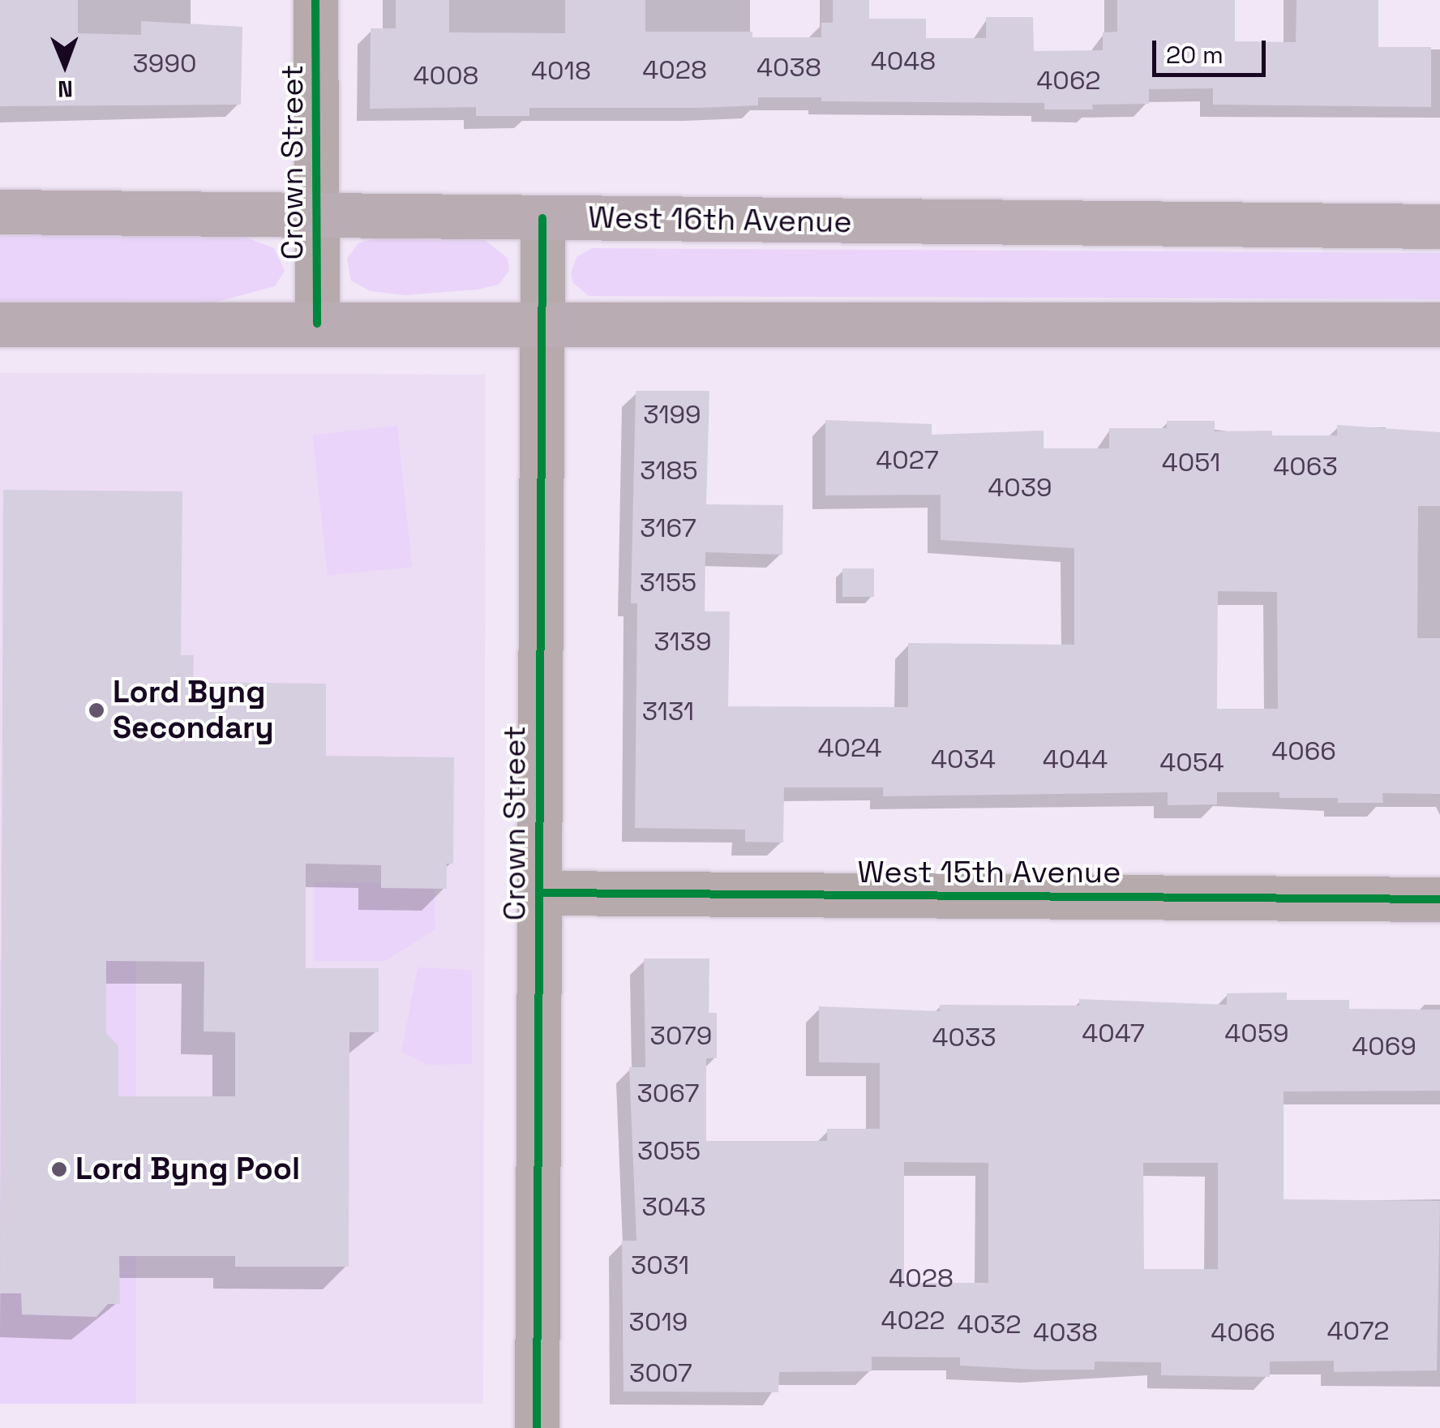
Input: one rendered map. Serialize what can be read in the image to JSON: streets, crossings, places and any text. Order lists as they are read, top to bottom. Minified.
{"streets":{"main road":["West 16th Avenue"],"street":["Crown Street","West 15th Avenue"]},"crossings":[["Crown Street","West 16th Avenue"],["Crown Street","West 15th Avenue"]],"places":["Lord Byng Secondary","Lord Byng Pool"],"house_numbers":["4048","3990","4038","4028","4018","4008","4062","3199","4027","4051","4063","3185","4039","3167","3155","3139","3131","4024","4066","4034","4044","4054","4047","4059","3079","4033","4069","3067","3055","3043","3031","4028","4022","3019","4032","4072","4038","4066","3007"],"scale_bar":"20 m","north":"bottom"}
